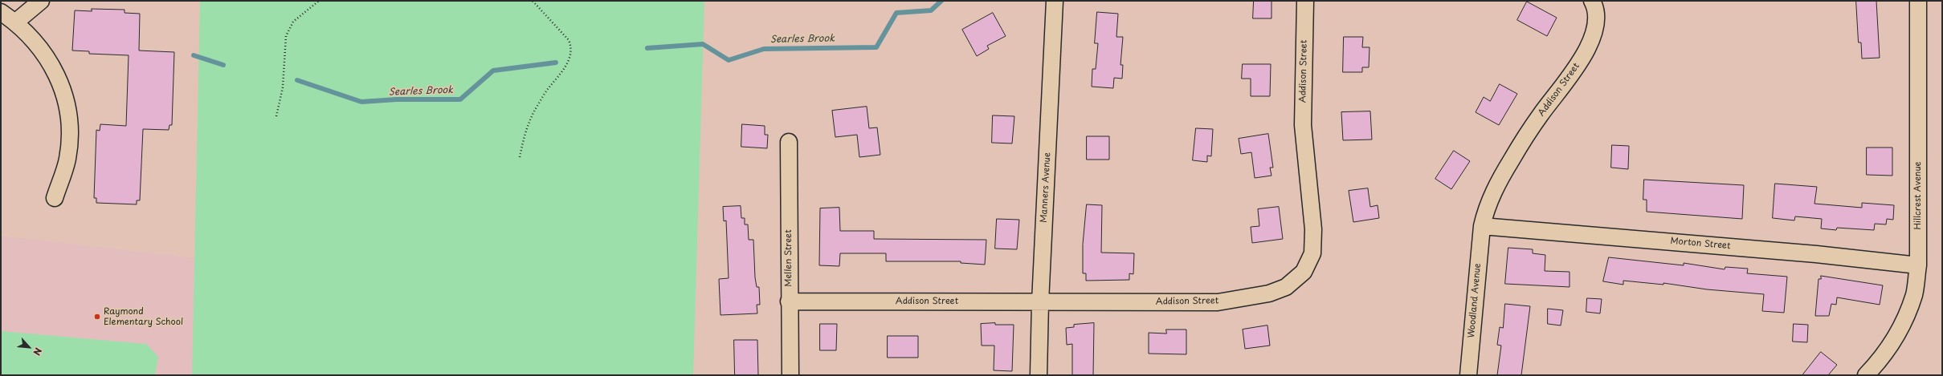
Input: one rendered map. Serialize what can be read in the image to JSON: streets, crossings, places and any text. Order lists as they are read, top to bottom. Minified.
{"streets":{"street":["Addison Street","Manners Avenue","Hillcrest Avenue","Morton Street","Mellen Street","Woodland Avenue"]},"crossings":[["Addison Street","Manners Avenue"],["Addison Street","Morton Street"],["Addison Street","Mellen Street"],["Addison Street","Woodland Avenue"],["Hillcrest Avenue","Morton Street"],["Morton Street","Woodland Avenue"]],"water":["Searles Brook"],"places":["Raymond Elementary School"],"north":"bottom right"}
